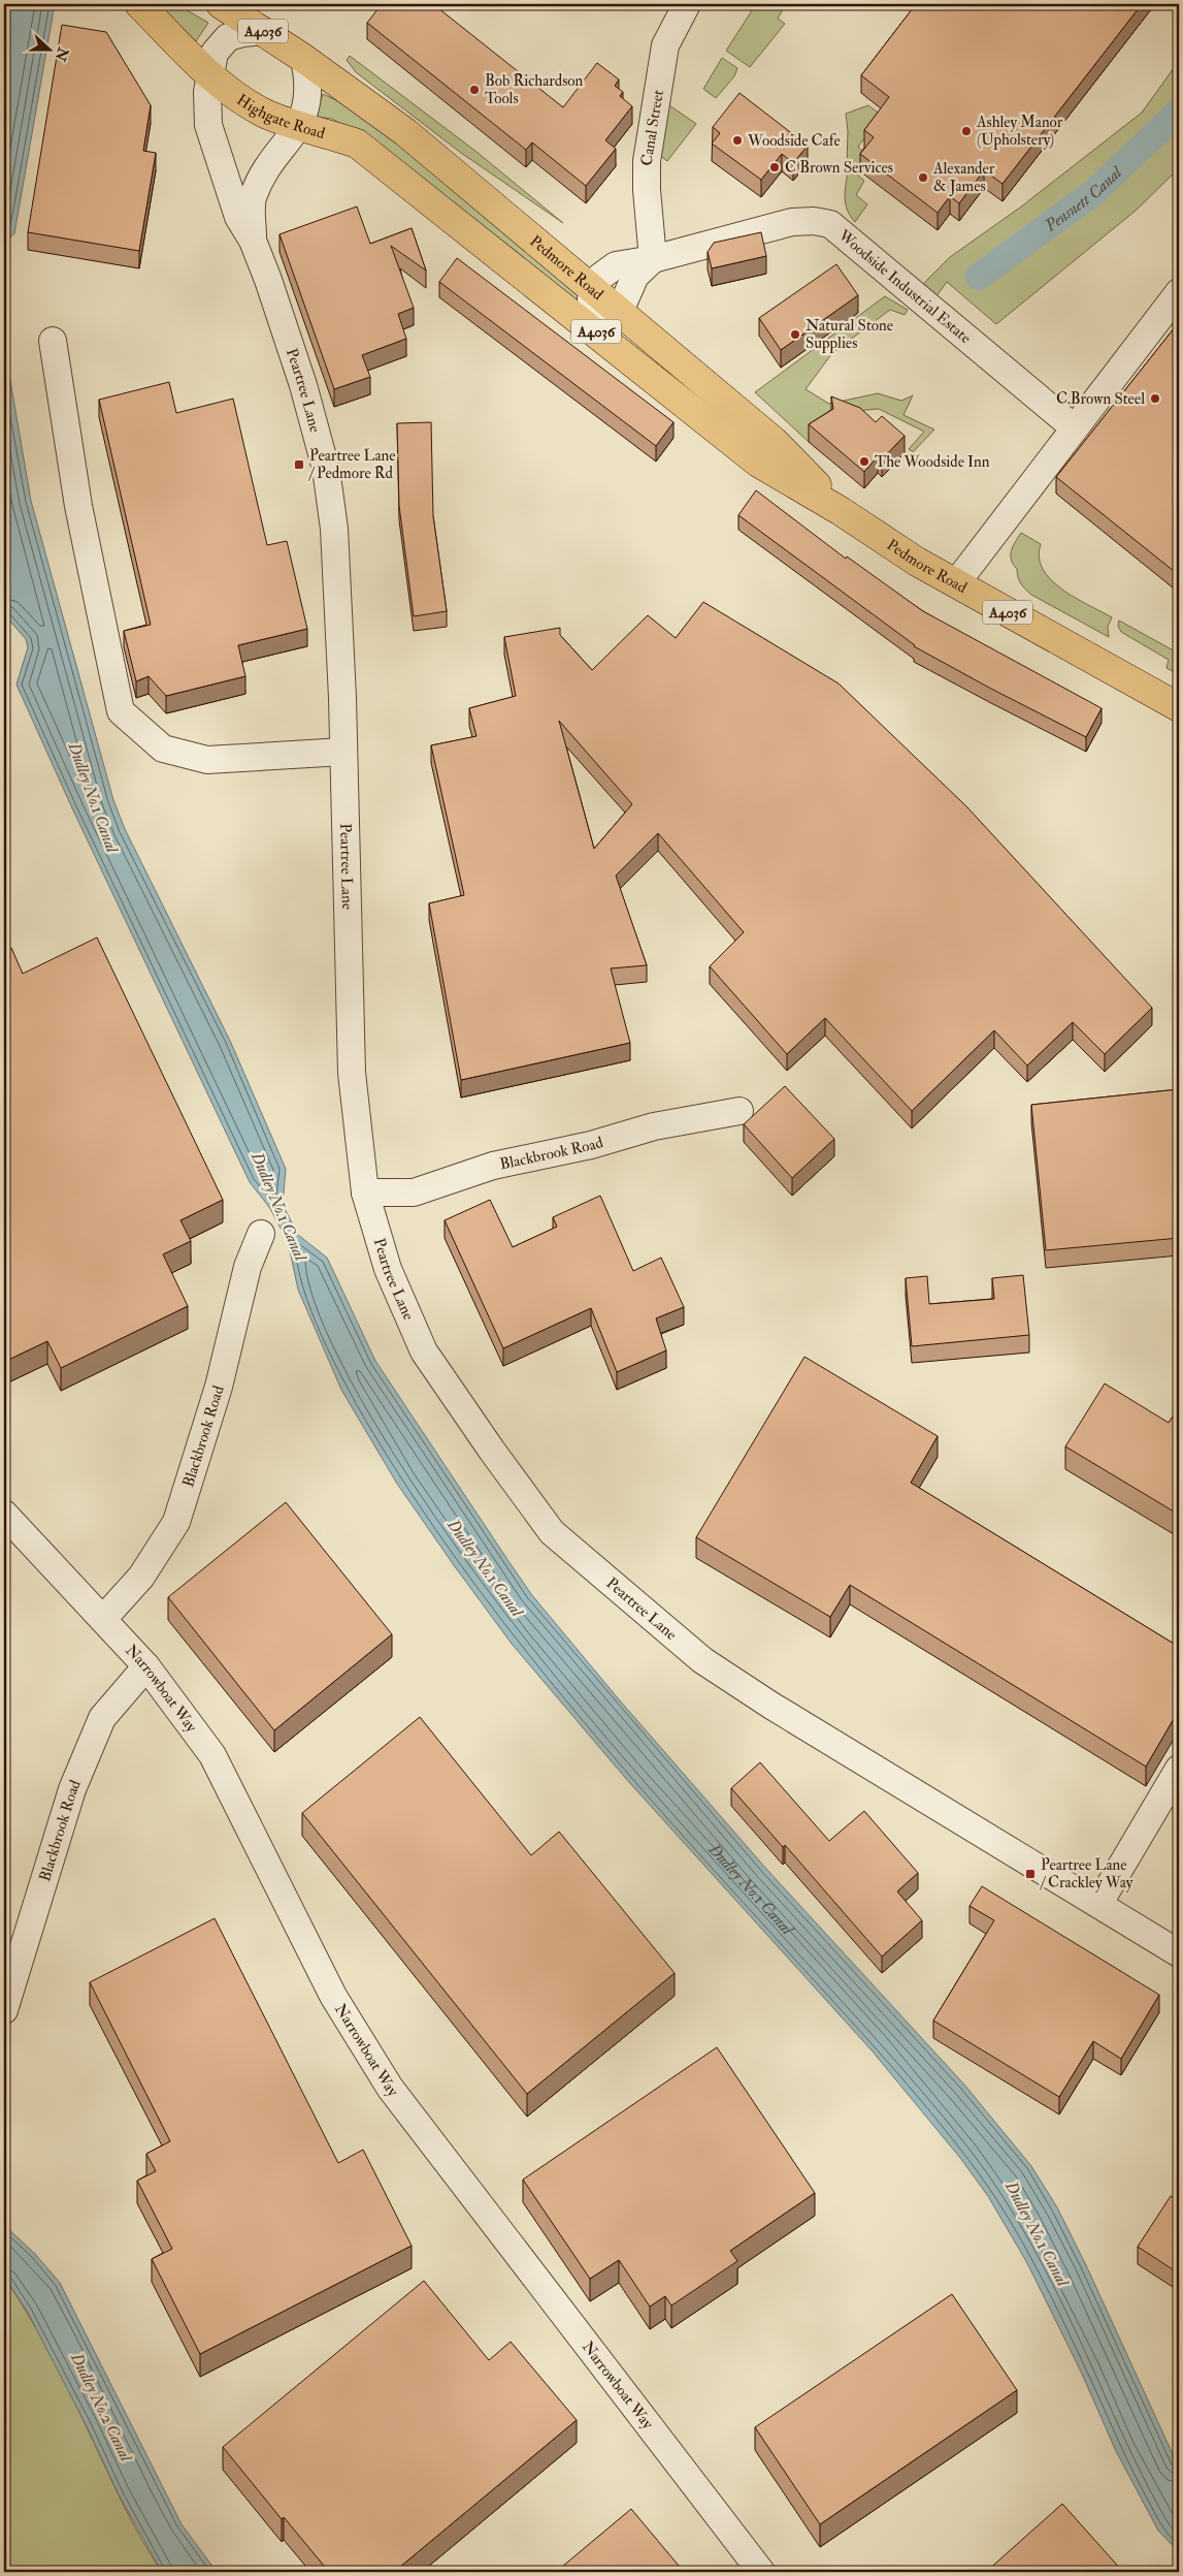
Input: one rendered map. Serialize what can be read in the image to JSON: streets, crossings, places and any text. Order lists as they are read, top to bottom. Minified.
{"streets":{"highway":["A4036","Highgate Road","Pedmore Road"],"street":["Canal Street","Woodside Industrial Estate","Peartree Lane","Blackbrook Road","Narrowboat Way"]},"crossings":[["A4036","Highgate Road"],["A4036","Pedmore Road"],["A4036","Peartree Lane"],["Highgate Road","Pedmore Road"],["Highgate Road","Peartree Lane"],["Canal Street","Woodside Industrial Estate"],["Pedmore Road","Peartree Lane"],["Peartree Lane","Blackbrook Road"],["Blackbrook Road","Narrowboat Way"]],"water":["Pensnett Canal","Dudley No.1 Canal","Dudley No.2 Canal"],"places":{"other":["Bob Richardson Tools","Ashley Manor (Upholstery)","Woodside Cafe","C Brown Services","Alexander & James","Natural Stone Supplies","C.Brown Steel","The Woodside Inn"],"transit":["Peartree Lane / Pedmore Rd","Peartree Lane / Crackley Way"]},"north":"right"}
